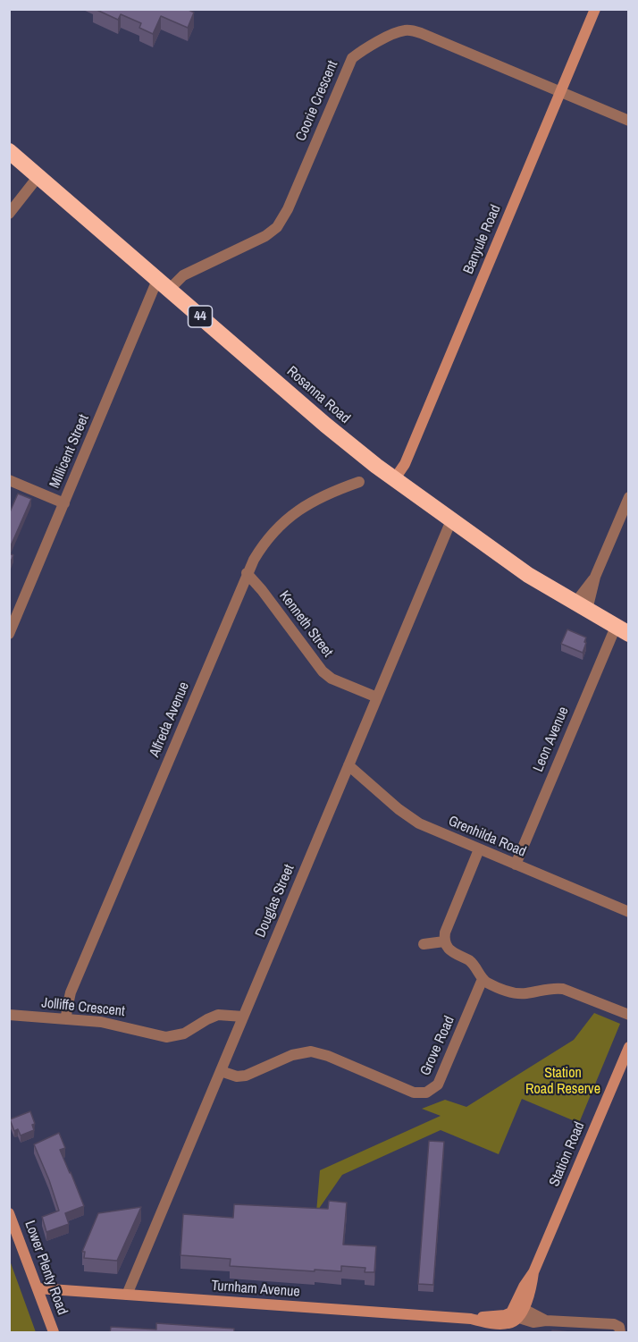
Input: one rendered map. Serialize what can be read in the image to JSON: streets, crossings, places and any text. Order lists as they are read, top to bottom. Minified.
{"streets":{"highway":["44","Rosanna Road"],"street":["Coorie Crescent","Banyule Road","Millicent Street","Kenneth Street","Alfreda Avenue","Leon Avenue","Grenhilda Road","Douglas Street","Jolliffe Crescent","Grove Road","Station Road","Lower Plenty Road","Turnham Avenue"]},"crossings":[["Coorie Crescent","Banyule Road"],["Coorie Crescent","Rosanna Road"],["Coorie Crescent","Millicent Street"],["Banyule Road","Rosanna Road"],["Rosanna Road","Millicent Street"],["Rosanna Road","Leon Avenue"],["Rosanna Road","Douglas Street"],["Kenneth Street","Alfreda Avenue"],["Kenneth Street","Douglas Street"],["Alfreda Avenue","Jolliffe Crescent"],["Leon Avenue","Grenhilda Road"],["Grenhilda Road","Douglas Street"],["Douglas Street","Jolliffe Crescent"],["Douglas Street","Grove Road"],["Douglas Street","Turnham Avenue"],["Station Road","Turnham Avenue"],["Lower Plenty Road","Turnham Avenue"]],"parks":["Station Road Reserve"]}
